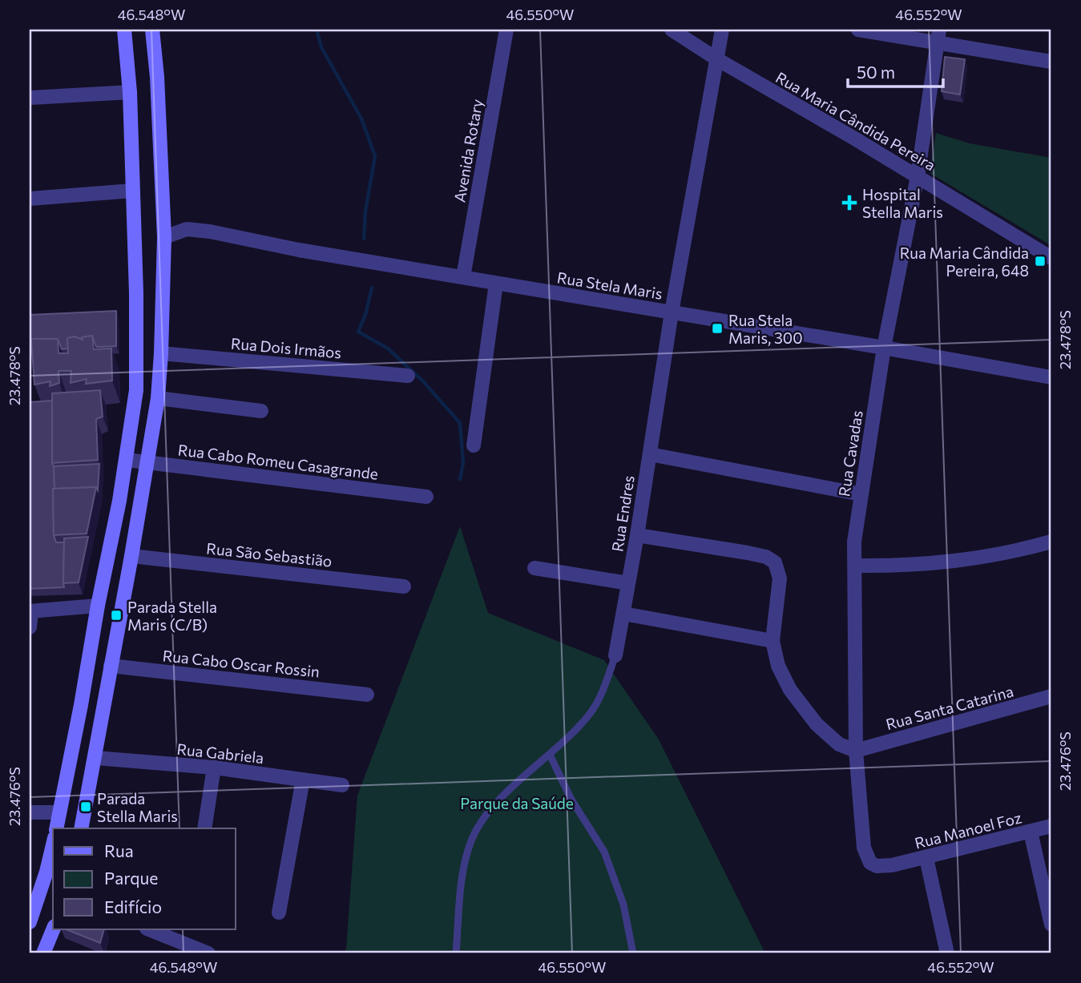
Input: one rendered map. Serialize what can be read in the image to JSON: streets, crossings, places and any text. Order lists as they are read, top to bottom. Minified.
{"streets":{"street":["Rua Maria Cândida Pereira","Avenida Rotary","Rua Stela Maris","Rua Dois Irmãos","Rua Cavadas","Rua Cabo Romeu Casagrande","Rua Endres","Rua São Sebastião","Rua Cabo Oscar Rossin","Rua Santa Catarina","Rua Gabriela","Rua Manoel Foz"]},"crossings":[["Rua Maria Cândida Pereira","Rua Cavadas"],["Rua Maria Cândida Pereira","Rua Endres"],["Avenida Rotary","Rua Stela Maris"],["Rua Stela Maris","Rua Cavadas"],["Rua Stela Maris","Rua Endres"],["Rua Cavadas","Rua Santa Catarina"],["Rua Cavadas","Rua Manoel Foz"]],"parks":["Parque da Saúde"],"places":{"health":["Hospital Stella Maris"],"transit":["Rua Maria Cândida Pereira, 648","Rua Stela Maris, 300","Parada Stella Maris (C/B)","Parada Stella Maris"]},"legend":["Rua","Parque","Edifício"],"scale_bar":"50 m","coordinates":["46.548°W","46.550°W","46.552°W","23.478°S","23.476°S"]}
